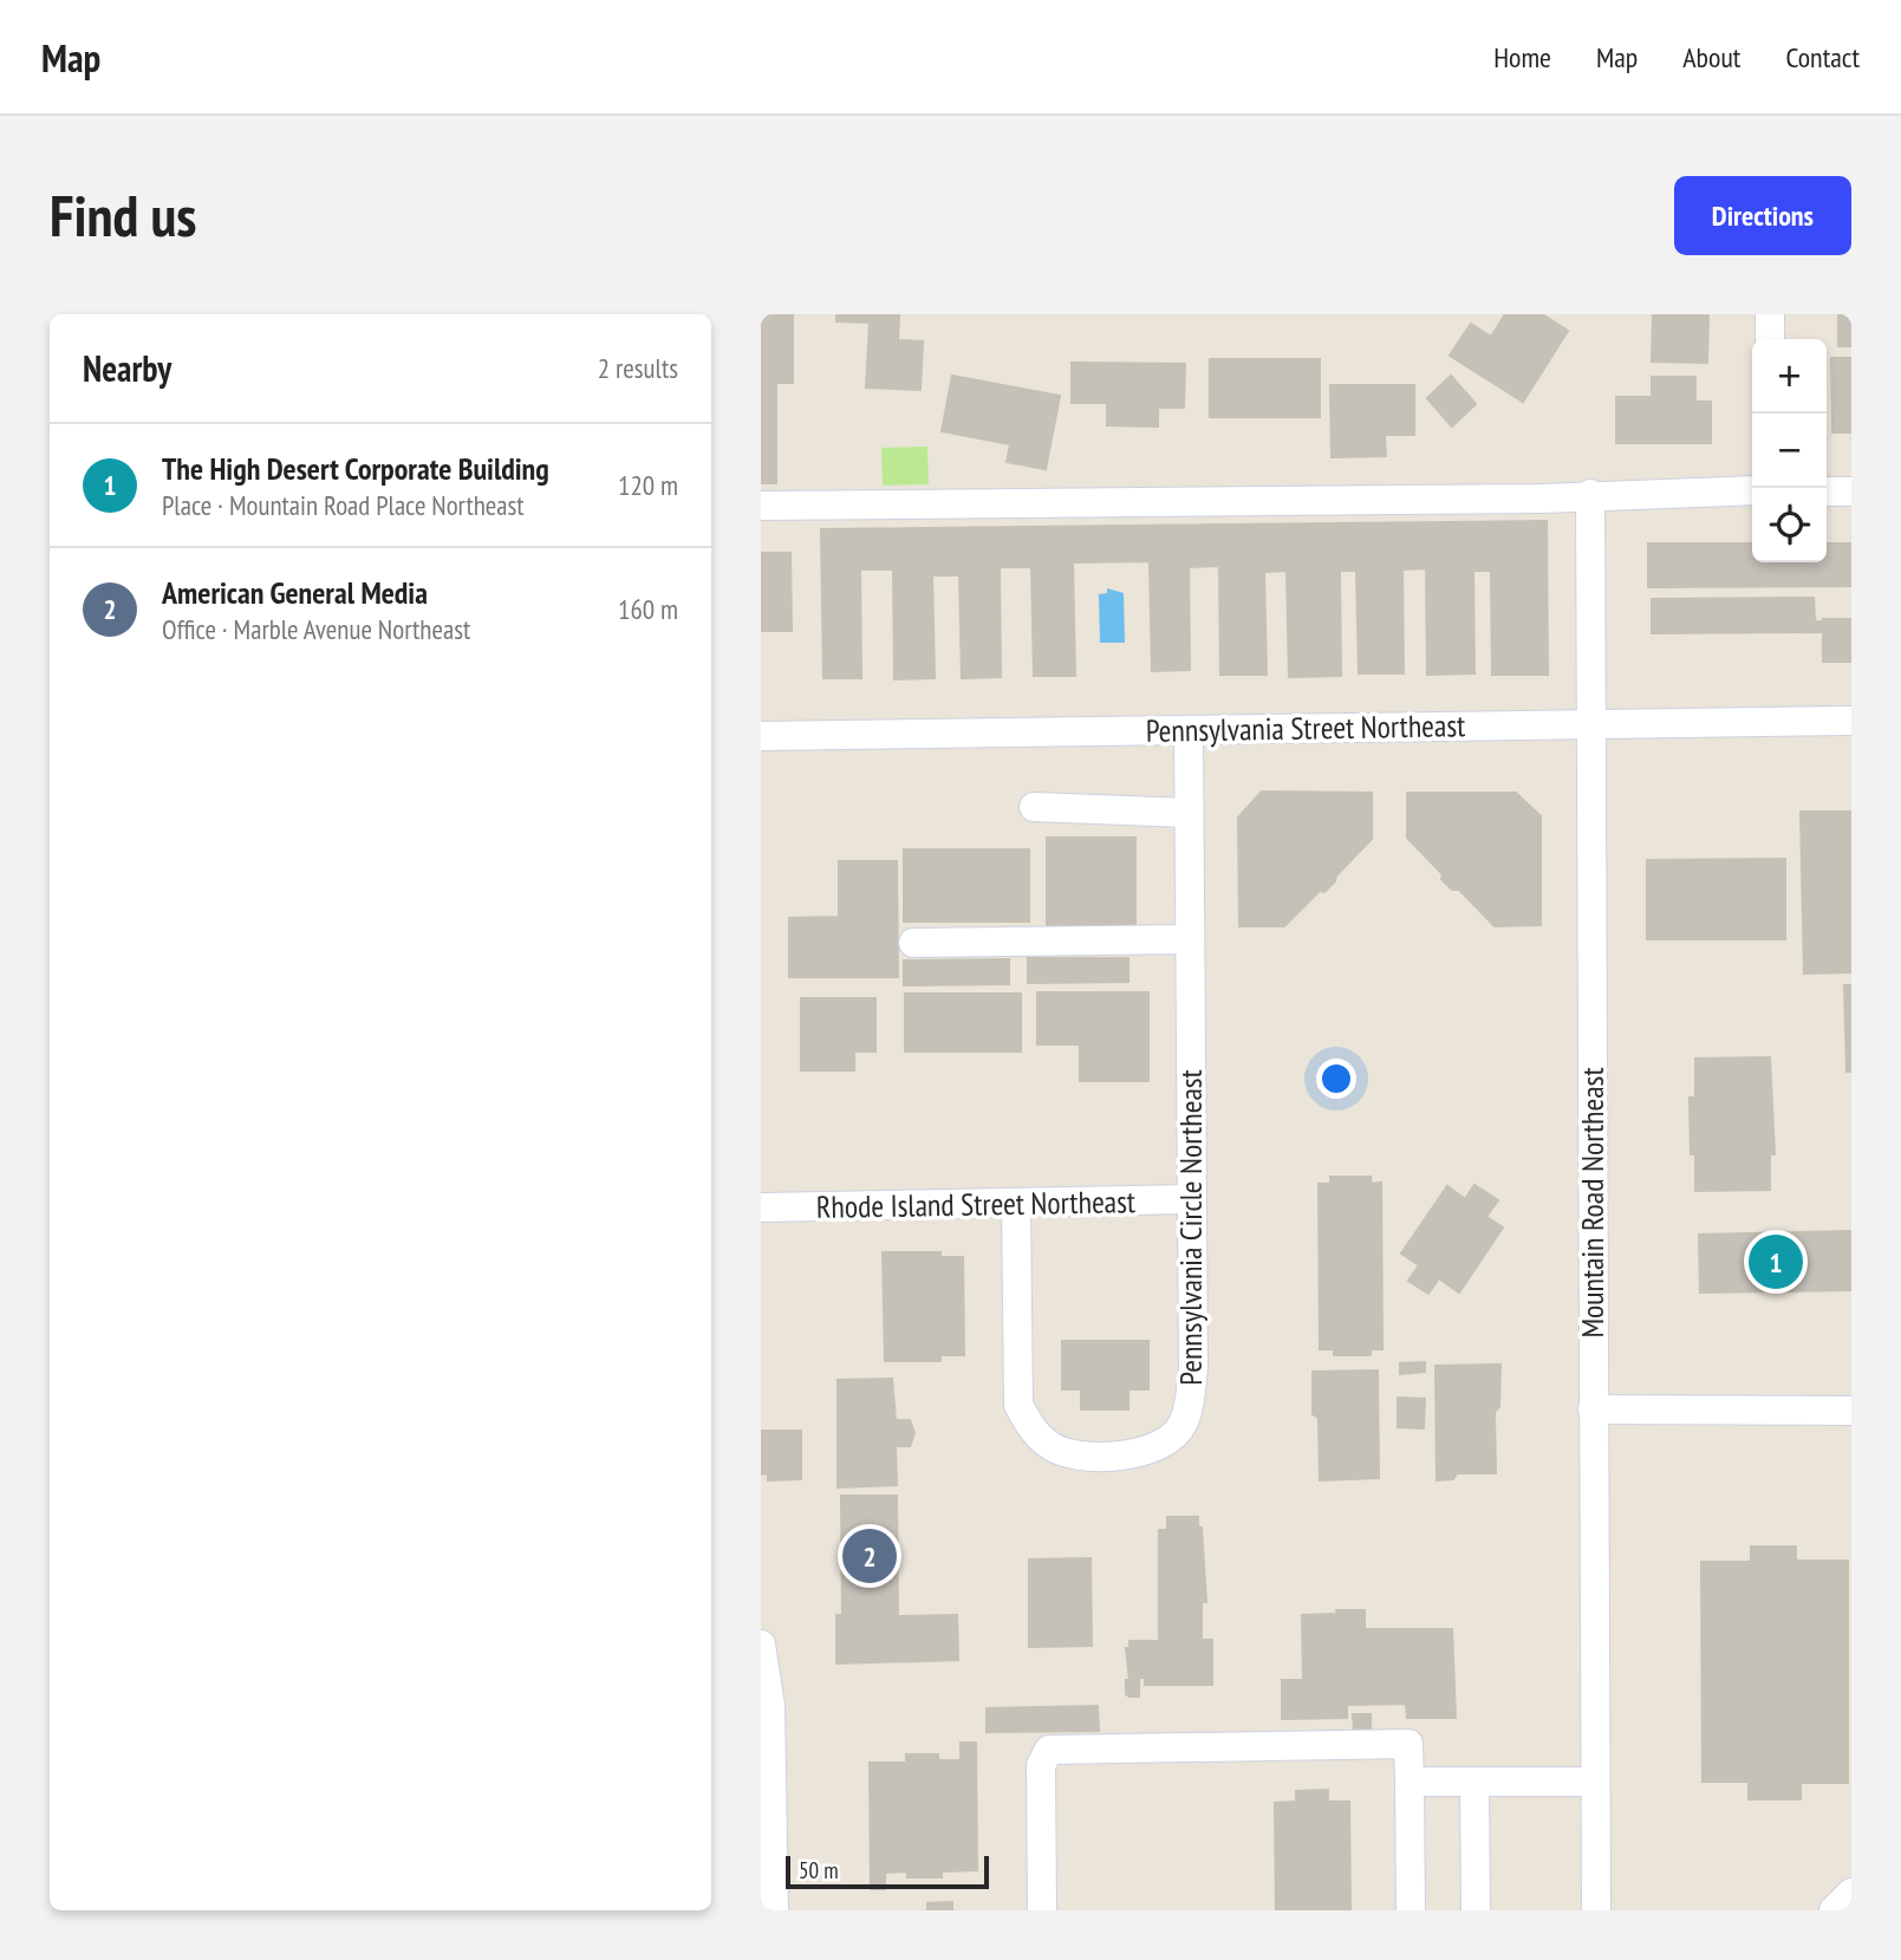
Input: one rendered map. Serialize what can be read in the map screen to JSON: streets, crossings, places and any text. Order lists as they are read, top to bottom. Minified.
{"streets":{"street":["Pennsylvania Street Northeast","Mountain Road Northeast","Rhode Island Street Northeast","Pennsylvania Circle Northeast"]},"crossings":[["Pennsylvania Street Northeast","Mountain Road Northeast"],["Pennsylvania Street Northeast","Pennsylvania Circle Northeast"],["Rhode Island Street Northeast","Pennsylvania Circle Northeast"]],"scale_bar":"50 m","page":{"header":"Map","nav":["Home","Map","About","Contact"],"buttons":"Directions","title":"Find us","heading":["Nearby","2 results"],"map_buttons":["+","−"],"list":[{"mark":"1","name":"The High Desert Corporate Building","note":"Place · Mountain Road Place Northeast","value":"120 m"},{"mark":"2","name":"American General Media","note":"Office · Marble Avenue Northeast","value":"160 m"}],"pins":["1","2"],"scale":"50 m"}}
